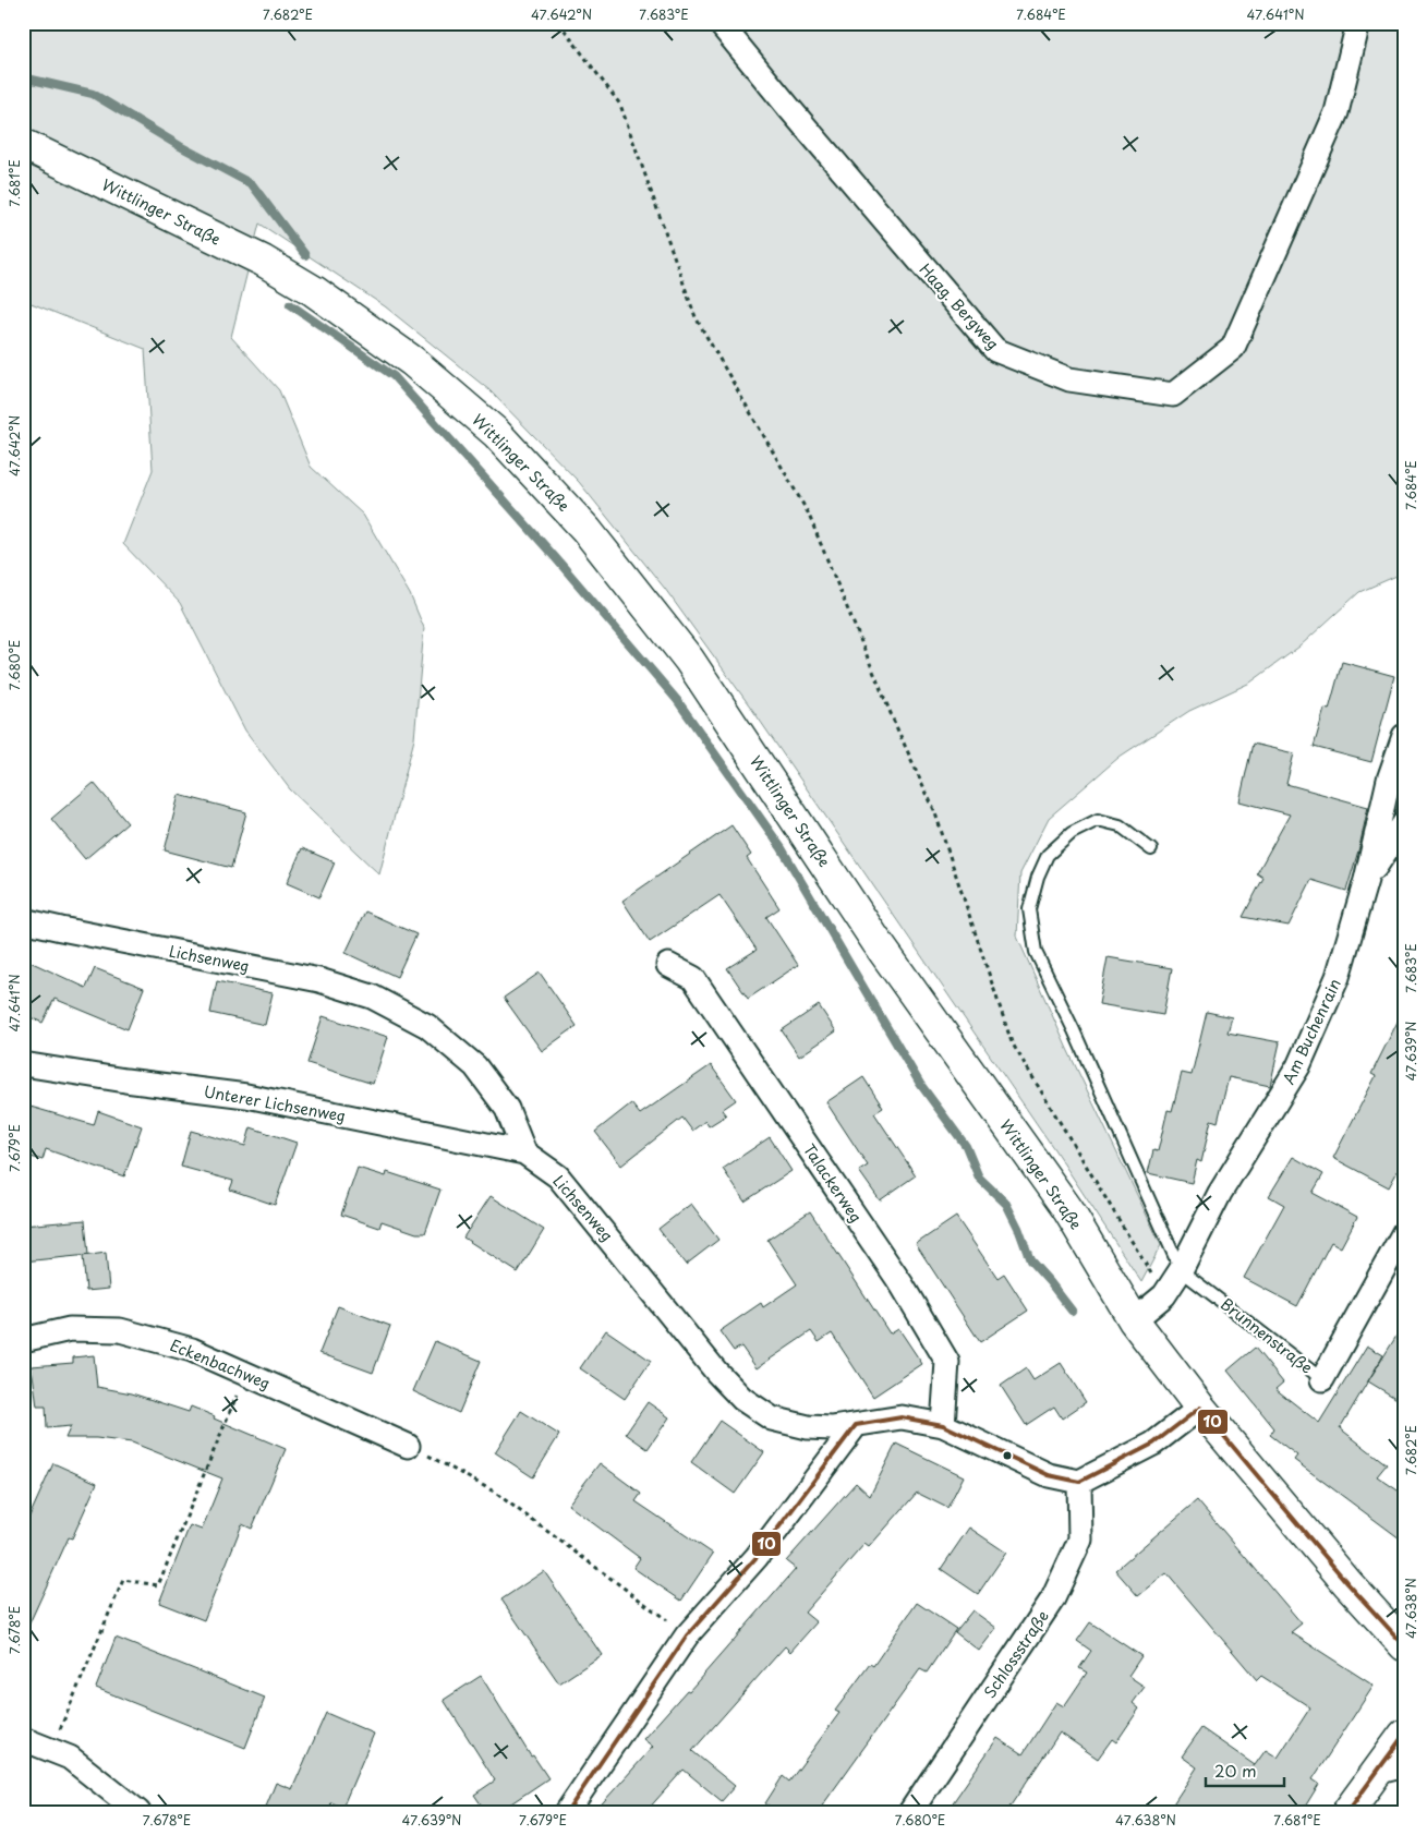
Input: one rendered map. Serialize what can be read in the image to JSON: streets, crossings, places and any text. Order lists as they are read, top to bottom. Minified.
{"streets":{"street":["Wittlinger Straße","Haag. Bergweg","Lichsenweg","Am Buchenrain","Unterer Lichsenweg","Talackerweg","Brunnenstraße","Eckenbachweg","Schlossstraße"]},"crossings":[["Wittlinger Straße","Am Buchenrain"],["Lichsenweg","Unterer Lichsenweg"],["Lichsenweg","Talackerweg"],["Lichsenweg","Schlossstraße"],["Am Buchenrain","Brunnenstraße"]],"lines":["transit line 10"],"scale_bar":"20 m","coordinates":["7.682°E","47.642°N","7.683°E","7.684°E","47.641°N","7.681°E","7.680°E","47.639°N","7.679°E","47.638°N","7.678°E"]}
